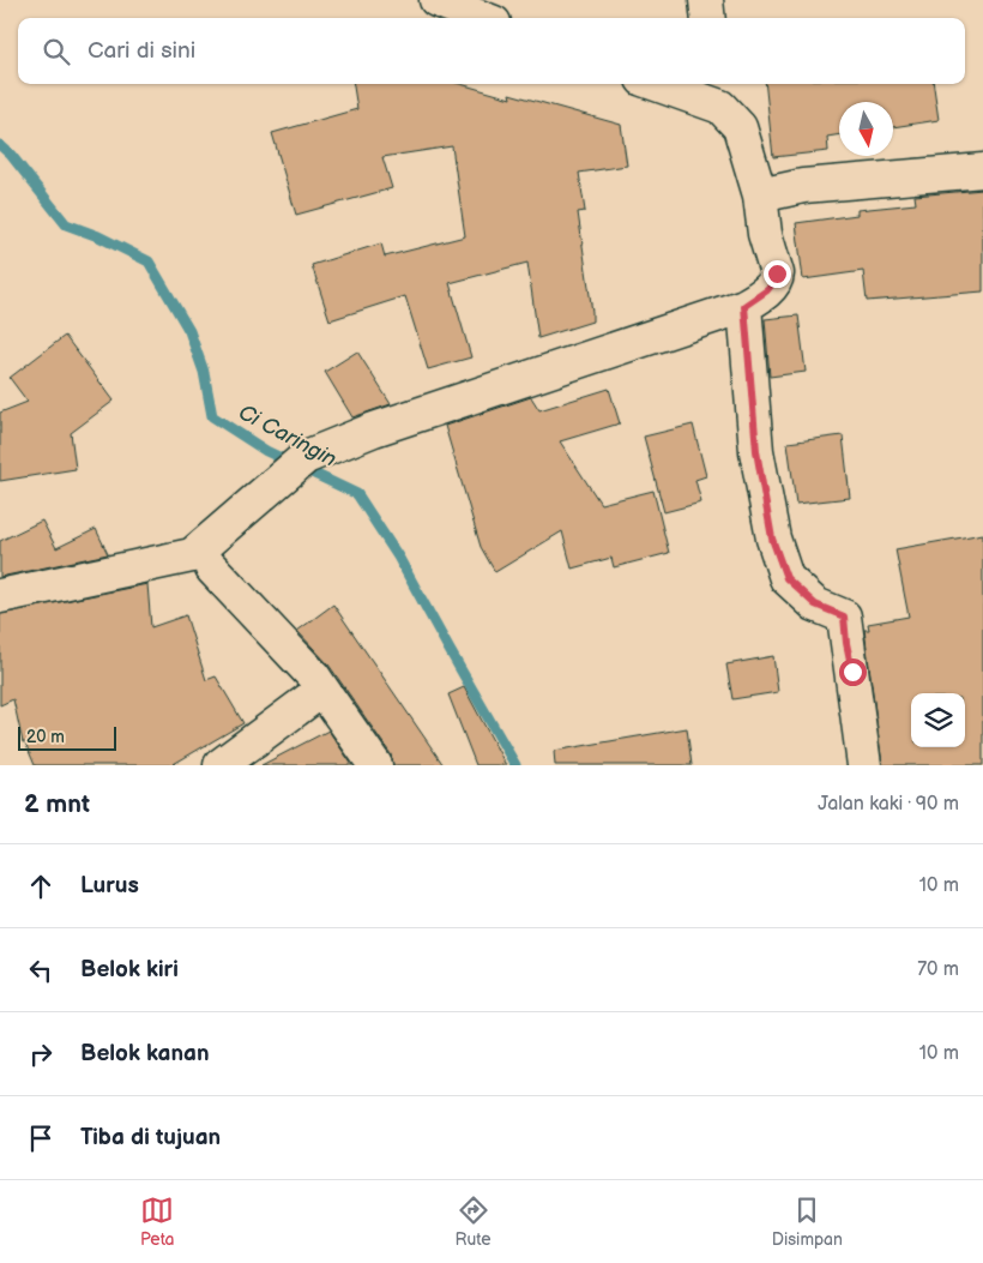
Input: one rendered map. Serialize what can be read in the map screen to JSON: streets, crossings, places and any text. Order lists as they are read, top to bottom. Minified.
{"water":["Ci Caringin"],"scale_bar":"20 m","north":"bottom","page":{"search":"Cari di sini","scale":"20 m","heading":["2 mnt","Jalan kaki · 90 m"],"list":[["Lurus","10 m"],["Belok kiri","70 m"],["Belok kanan","10 m"],"Tiba di tujuan"],"nav":["Peta","Rute","Disimpan"]}}
